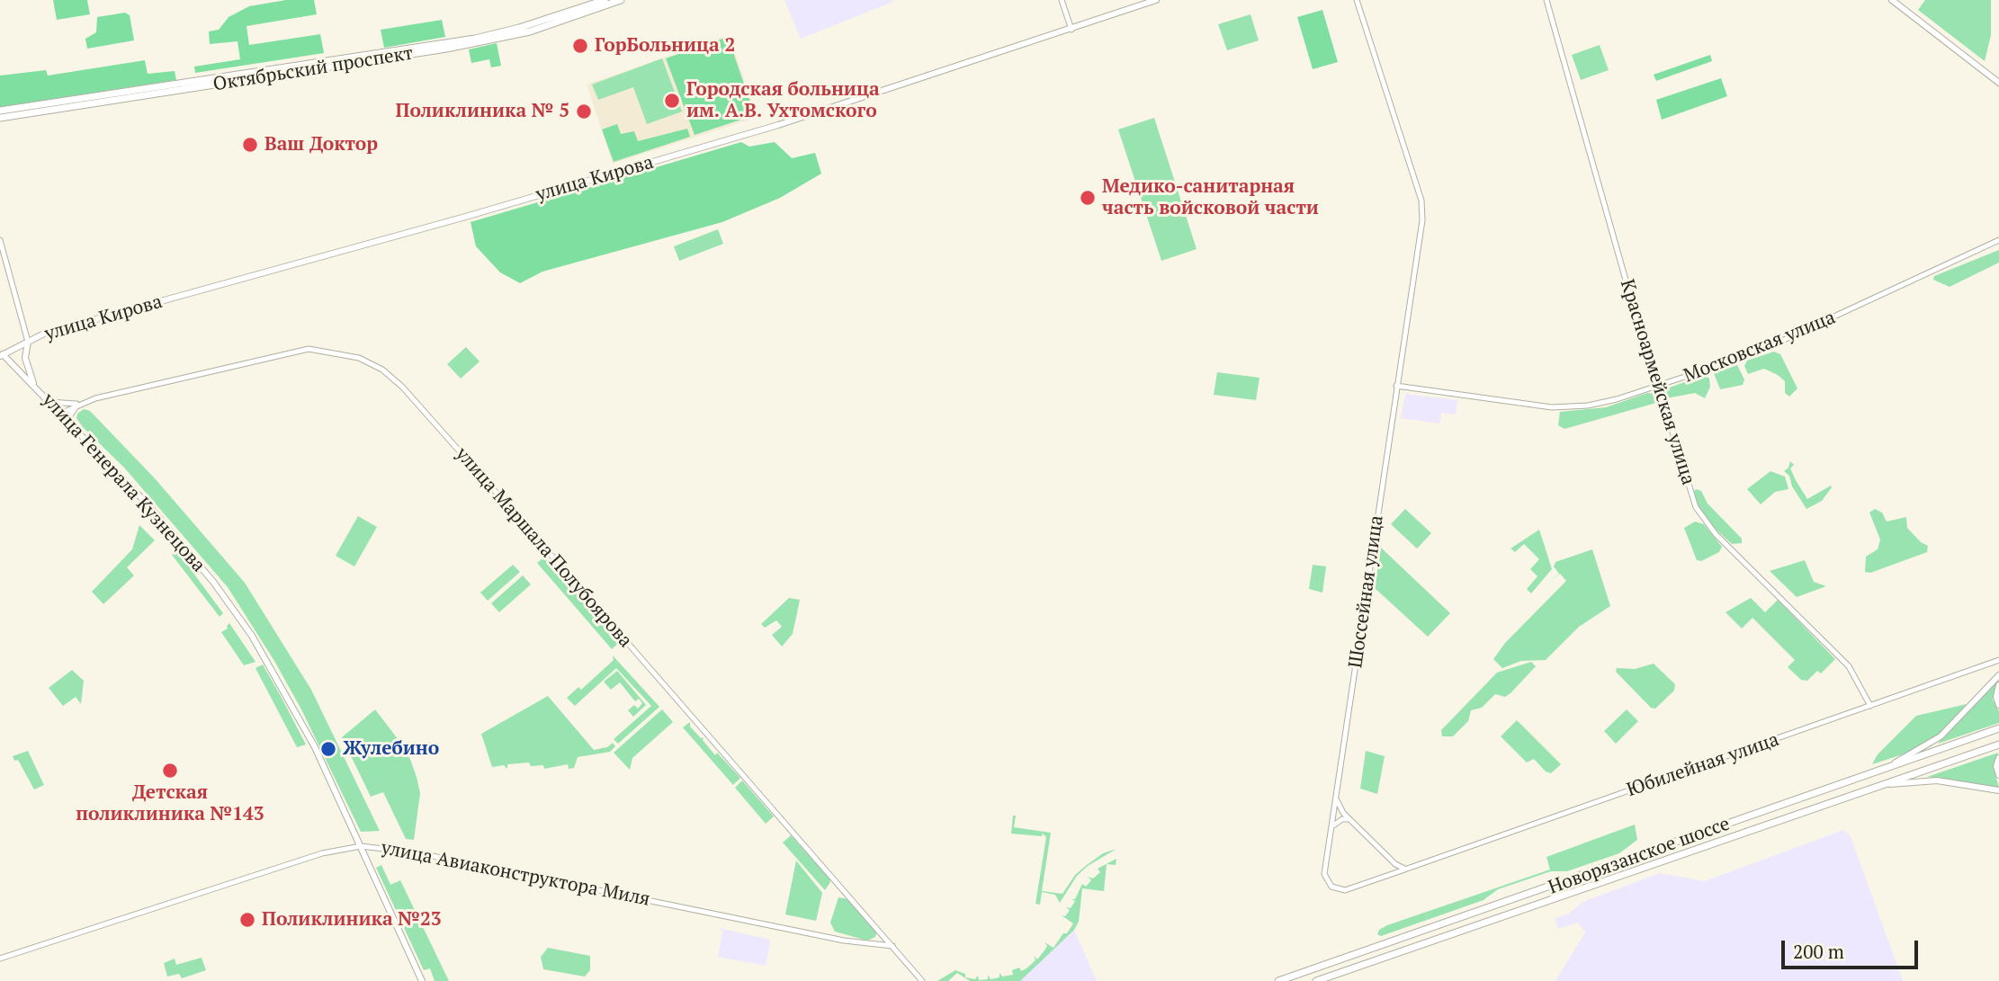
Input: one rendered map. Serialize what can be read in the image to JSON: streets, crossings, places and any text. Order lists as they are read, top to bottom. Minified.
{"streets":{"main road":["Октябрьский проспект","улица Кирова","улица Генерала Кузнецова","Новорязанское шоссе"],"street":["Московская улица","Красноармейская улица","улица Маршала Полубоярова","Шоссейная улица","Юбилейная улица","улица Авиаконструктора Миля"]},"crossings":[["улица Кирова","улица Генерала Кузнецова"],["Московская улица","Красноармейская улица"],["Московская улица","Шоссейная улица"],["Красноармейская улица","Юбилейная улица"],["улица Генерала Кузнецова","улица Маршала Полубоярова"],["улица Генерала Кузнецова","улица Авиаконструктора Миля"],["улица Маршала Полубоярова","улица Авиаконструктора Миля"],["Шоссейная улица","Юбилейная улица"]],"places":["ГорБольница 2","Городская больница им. А.В. Ухтомского","Поликлиника № 5","Ваш Доктор","Медико-санитарная часть войсковой части","Жулебино","Детская поликлиника №143","Поликлиника №23"],"scale_bar":"200 m"}
